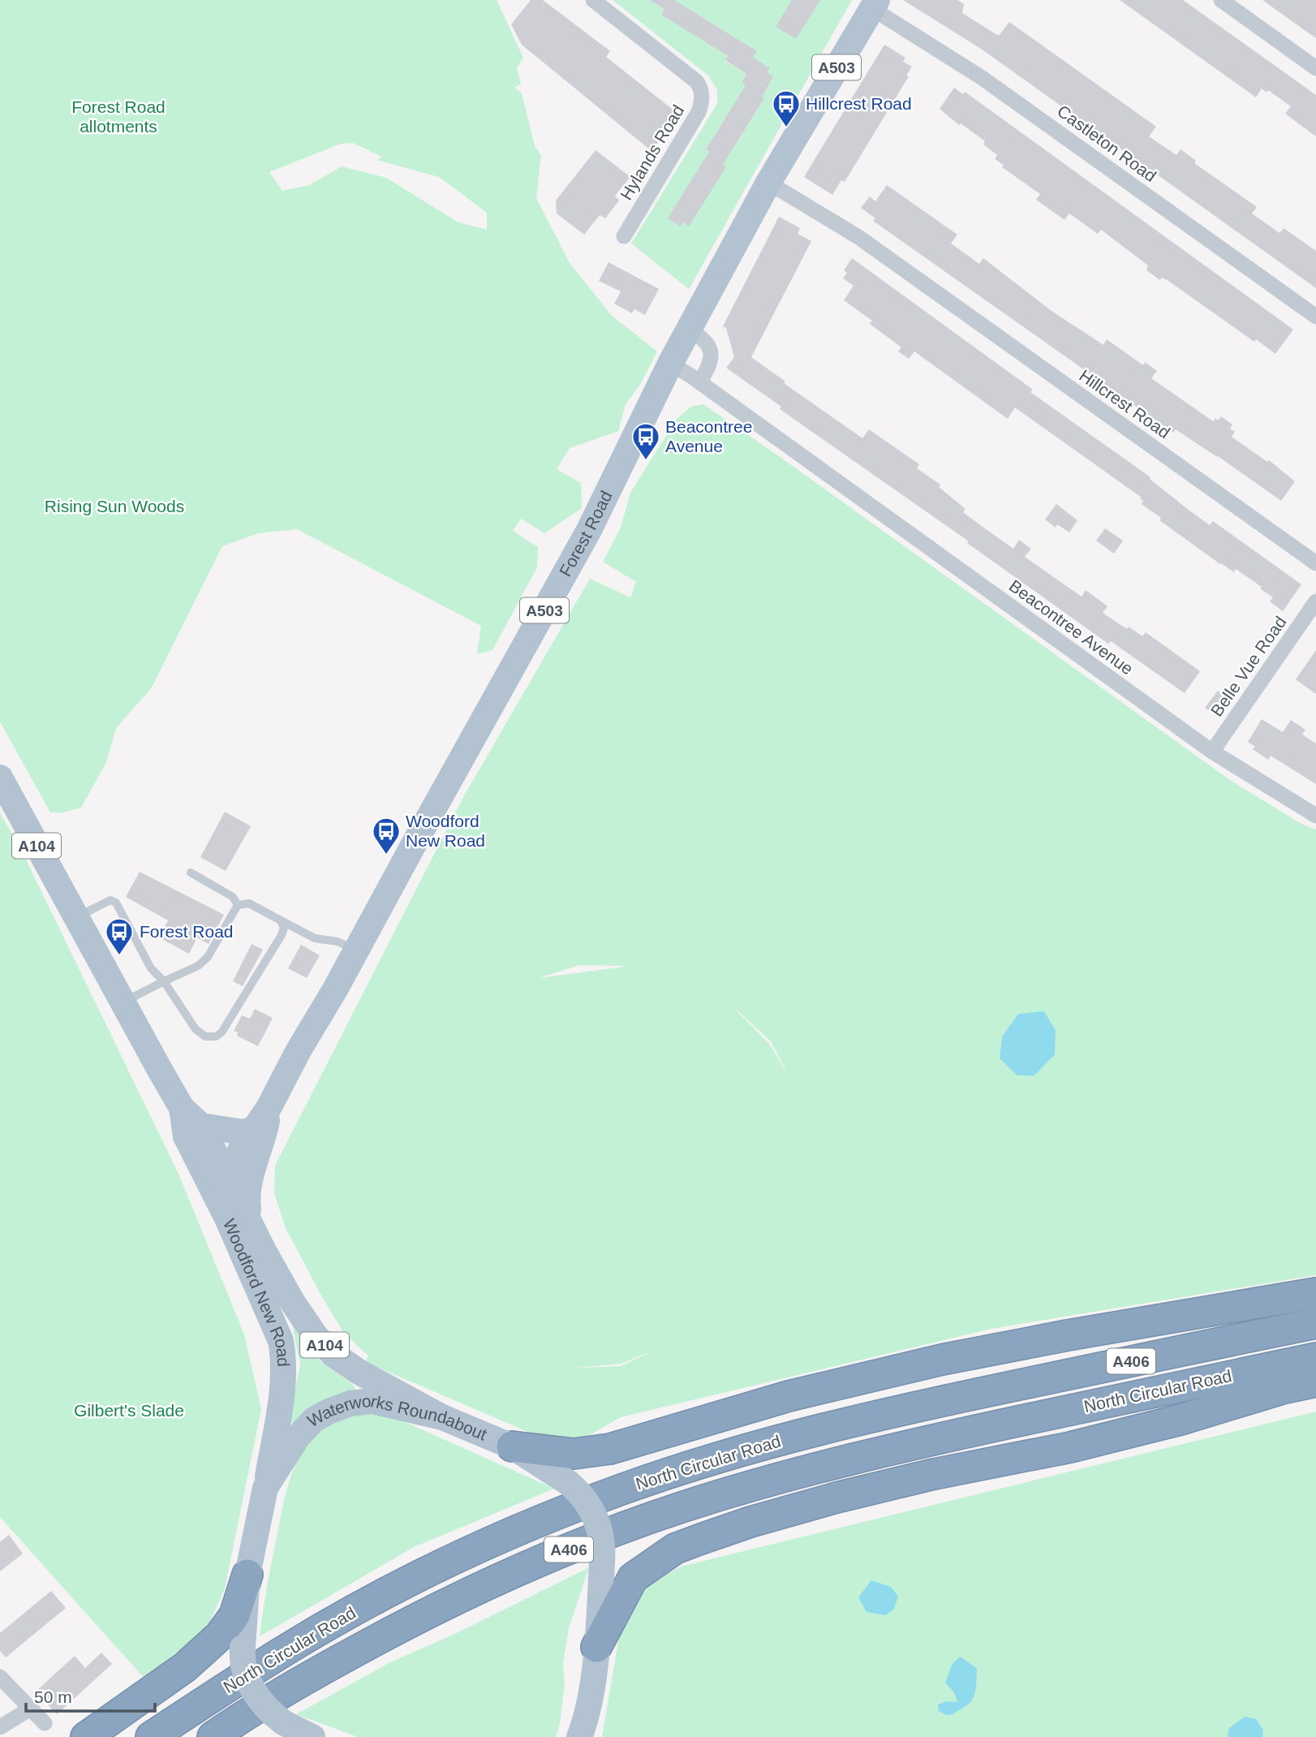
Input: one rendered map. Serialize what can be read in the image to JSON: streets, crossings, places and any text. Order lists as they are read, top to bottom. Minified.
{"streets":{"highway":["A406","North Circular Road"],"main road":["A503","Forest Road","A104","Woodford New Road","Waterworks Roundabout"],"street":["Castleton Road","Hylands Road","Hillcrest Road","Beacontree Avenue","Belle Vue Road"]},"crossings":[["A503","Forest Road"],["A503","Woodford New Road"],["Castleton Road","Forest Road"],["Hillcrest Road","Forest Road"],["Forest Road","Beacontree Avenue"],["Forest Road","Woodford New Road"],["Beacontree Avenue","Belle Vue Road"],["Woodford New Road","Waterworks Roundabout"],["A406","Waterworks Roundabout"]],"parks":["Forest Road allotments","Rising Sun Woods","Gilbert's Slade"],"places":{"bus stop":["Hillcrest Road","Beacontree Avenue","Woodford New Road","Forest Road"]},"scale_bar":"50 m"}
